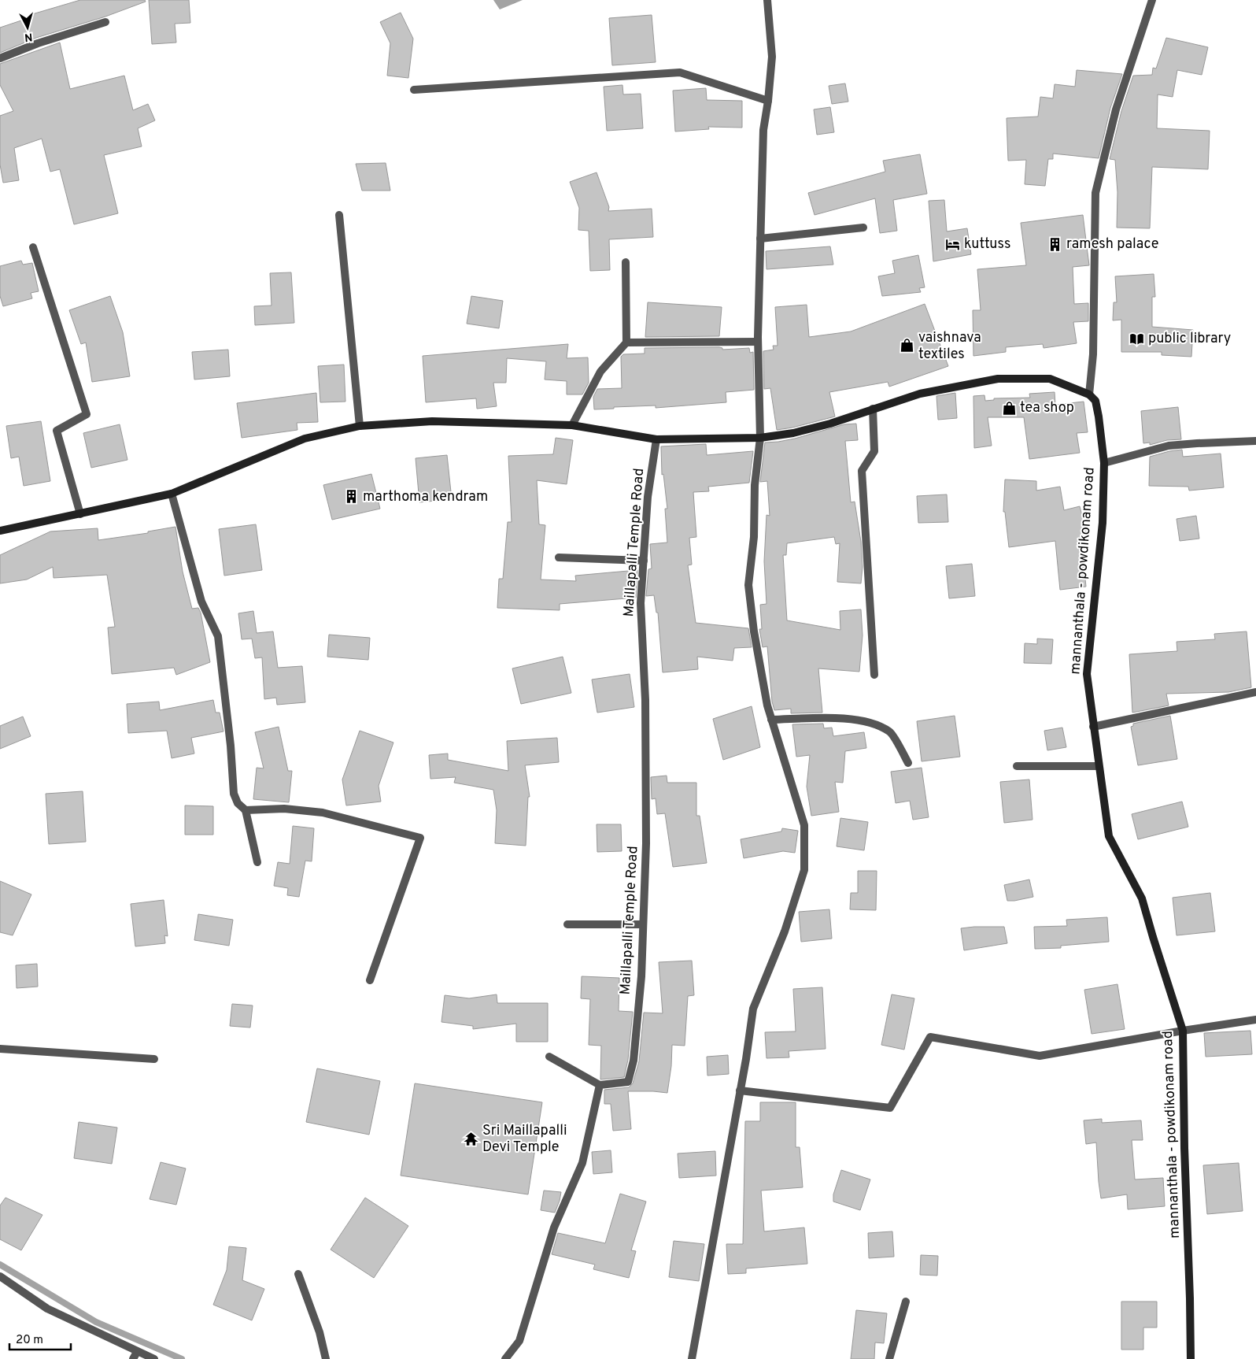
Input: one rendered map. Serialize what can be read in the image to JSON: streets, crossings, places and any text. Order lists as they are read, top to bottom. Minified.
{"streets":{"main road":["mannanthala - powdikonam road"],"street":["Maillapalli Temple Road"]},"places":{"hotel":["kuttuss"],"building":["ramesh palace","marthoma kendram"],"library":["public library"],"shop":["vaishnava textiles","tea shop"],"temple":["Sri Maillapalli Devi Temple"]},"scale_bar":"20 m","north":"bottom"}
